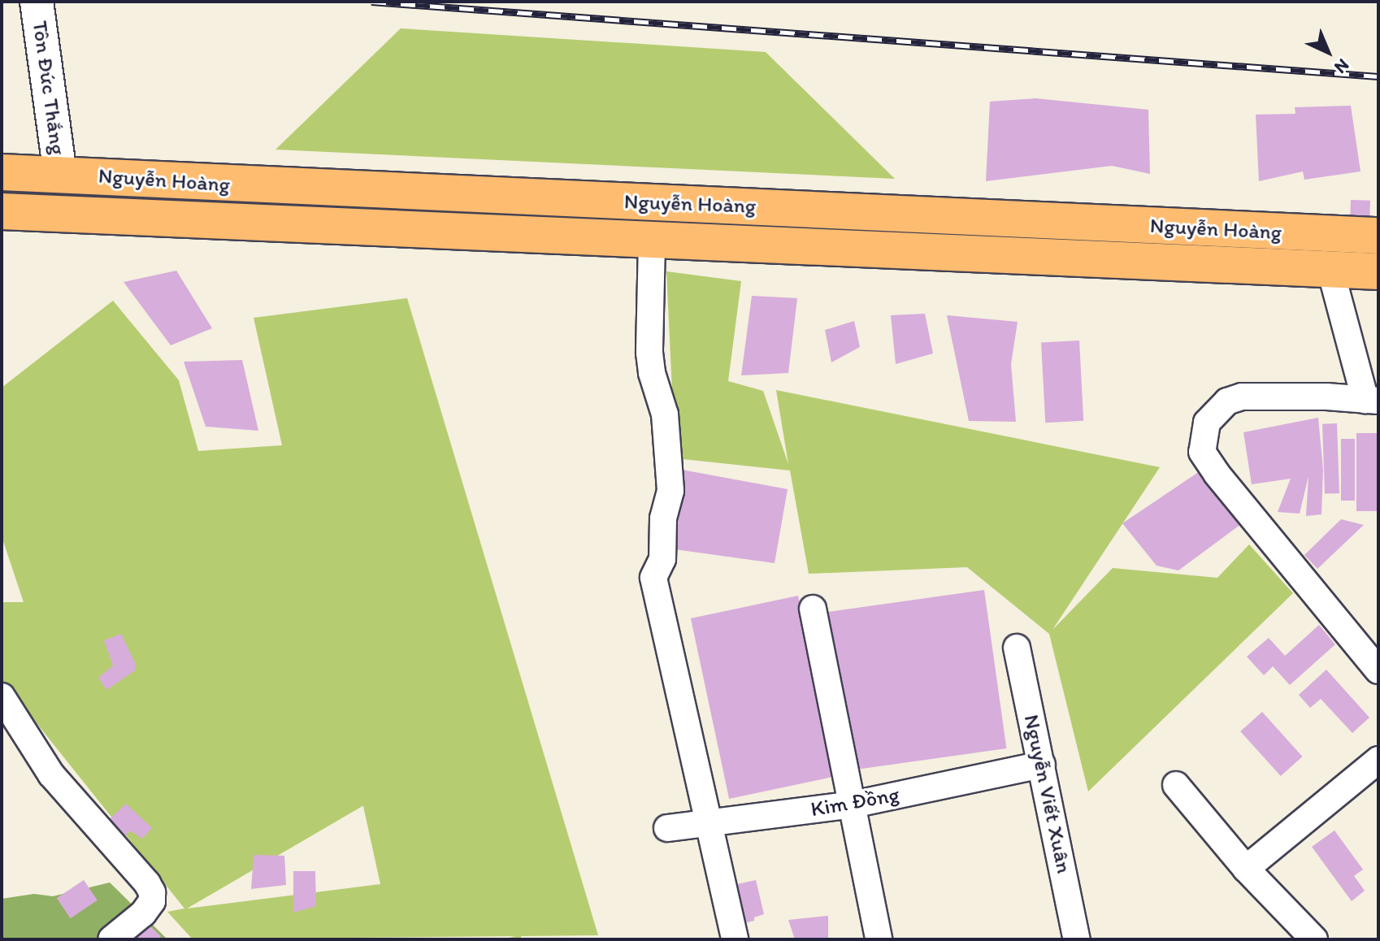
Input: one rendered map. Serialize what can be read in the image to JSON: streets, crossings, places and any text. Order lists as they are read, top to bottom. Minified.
{"streets":{"highway":["Nguyễn Hoàng"],"street":["Tôn Đức Thắng","Nguyễn Viết Xuân","Kim Đồng"]},"crossings":[["Tôn Đức Thắng","Nguyễn Hoàng"],["Nguyễn Viết Xuân","Kim Đồng"]],"north":"bottom right"}
